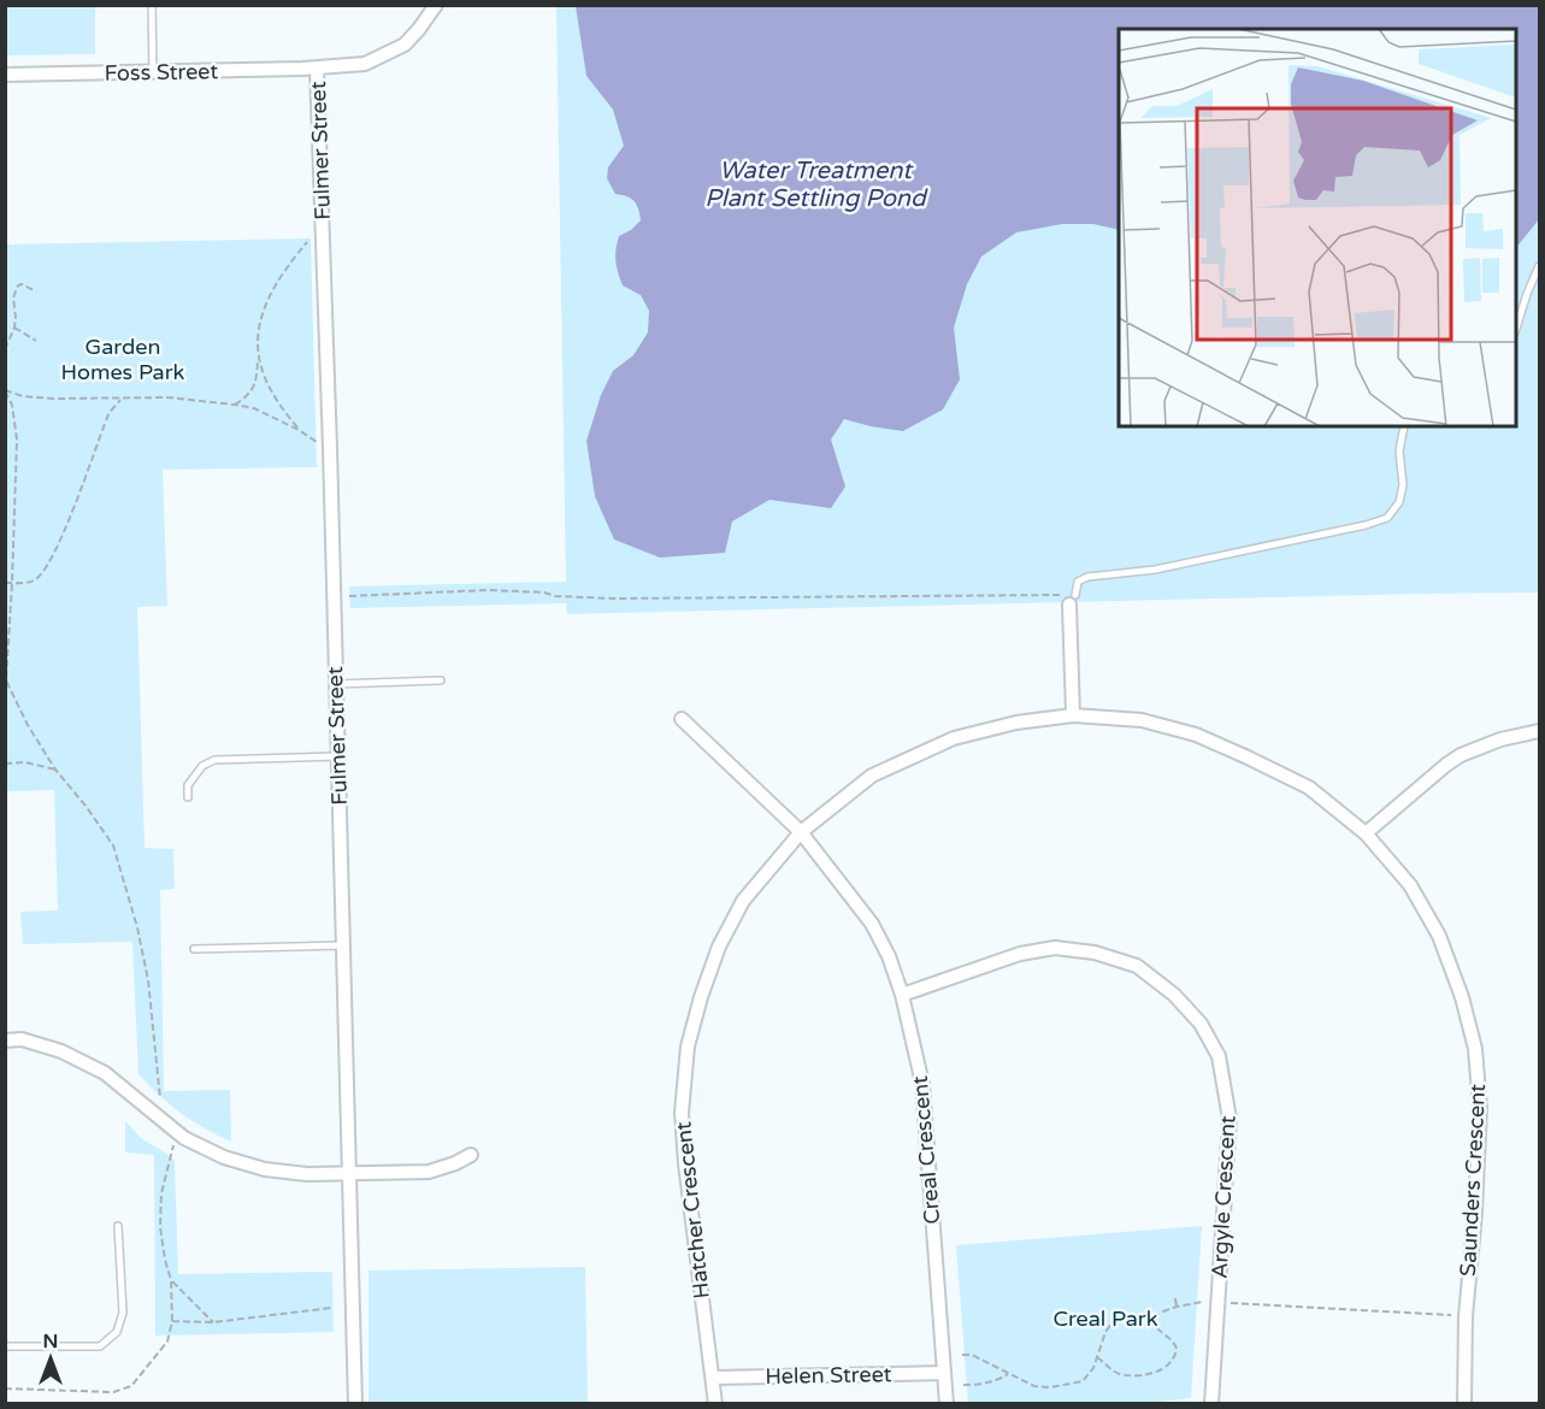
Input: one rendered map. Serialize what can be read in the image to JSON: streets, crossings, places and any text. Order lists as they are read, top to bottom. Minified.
{"streets":{"street":["Foss Street","Fulmer Street","Creal Crescent","Saunders Crescent","Argyle Crescent","Hatcher Crescent","Helen Street"]},"crossings":[["Foss Street","Fulmer Street"],["Creal Crescent","Argyle Crescent"],["Creal Crescent","Hatcher Crescent"],["Creal Crescent","Helen Street"],["Saunders Crescent","Hatcher Crescent"],["Hatcher Crescent","Helen Street"]],"water":["Water Treatment Plant Settling Pond"],"parks":["Garden Homes Park","Creal Park"],"north":"top"}
